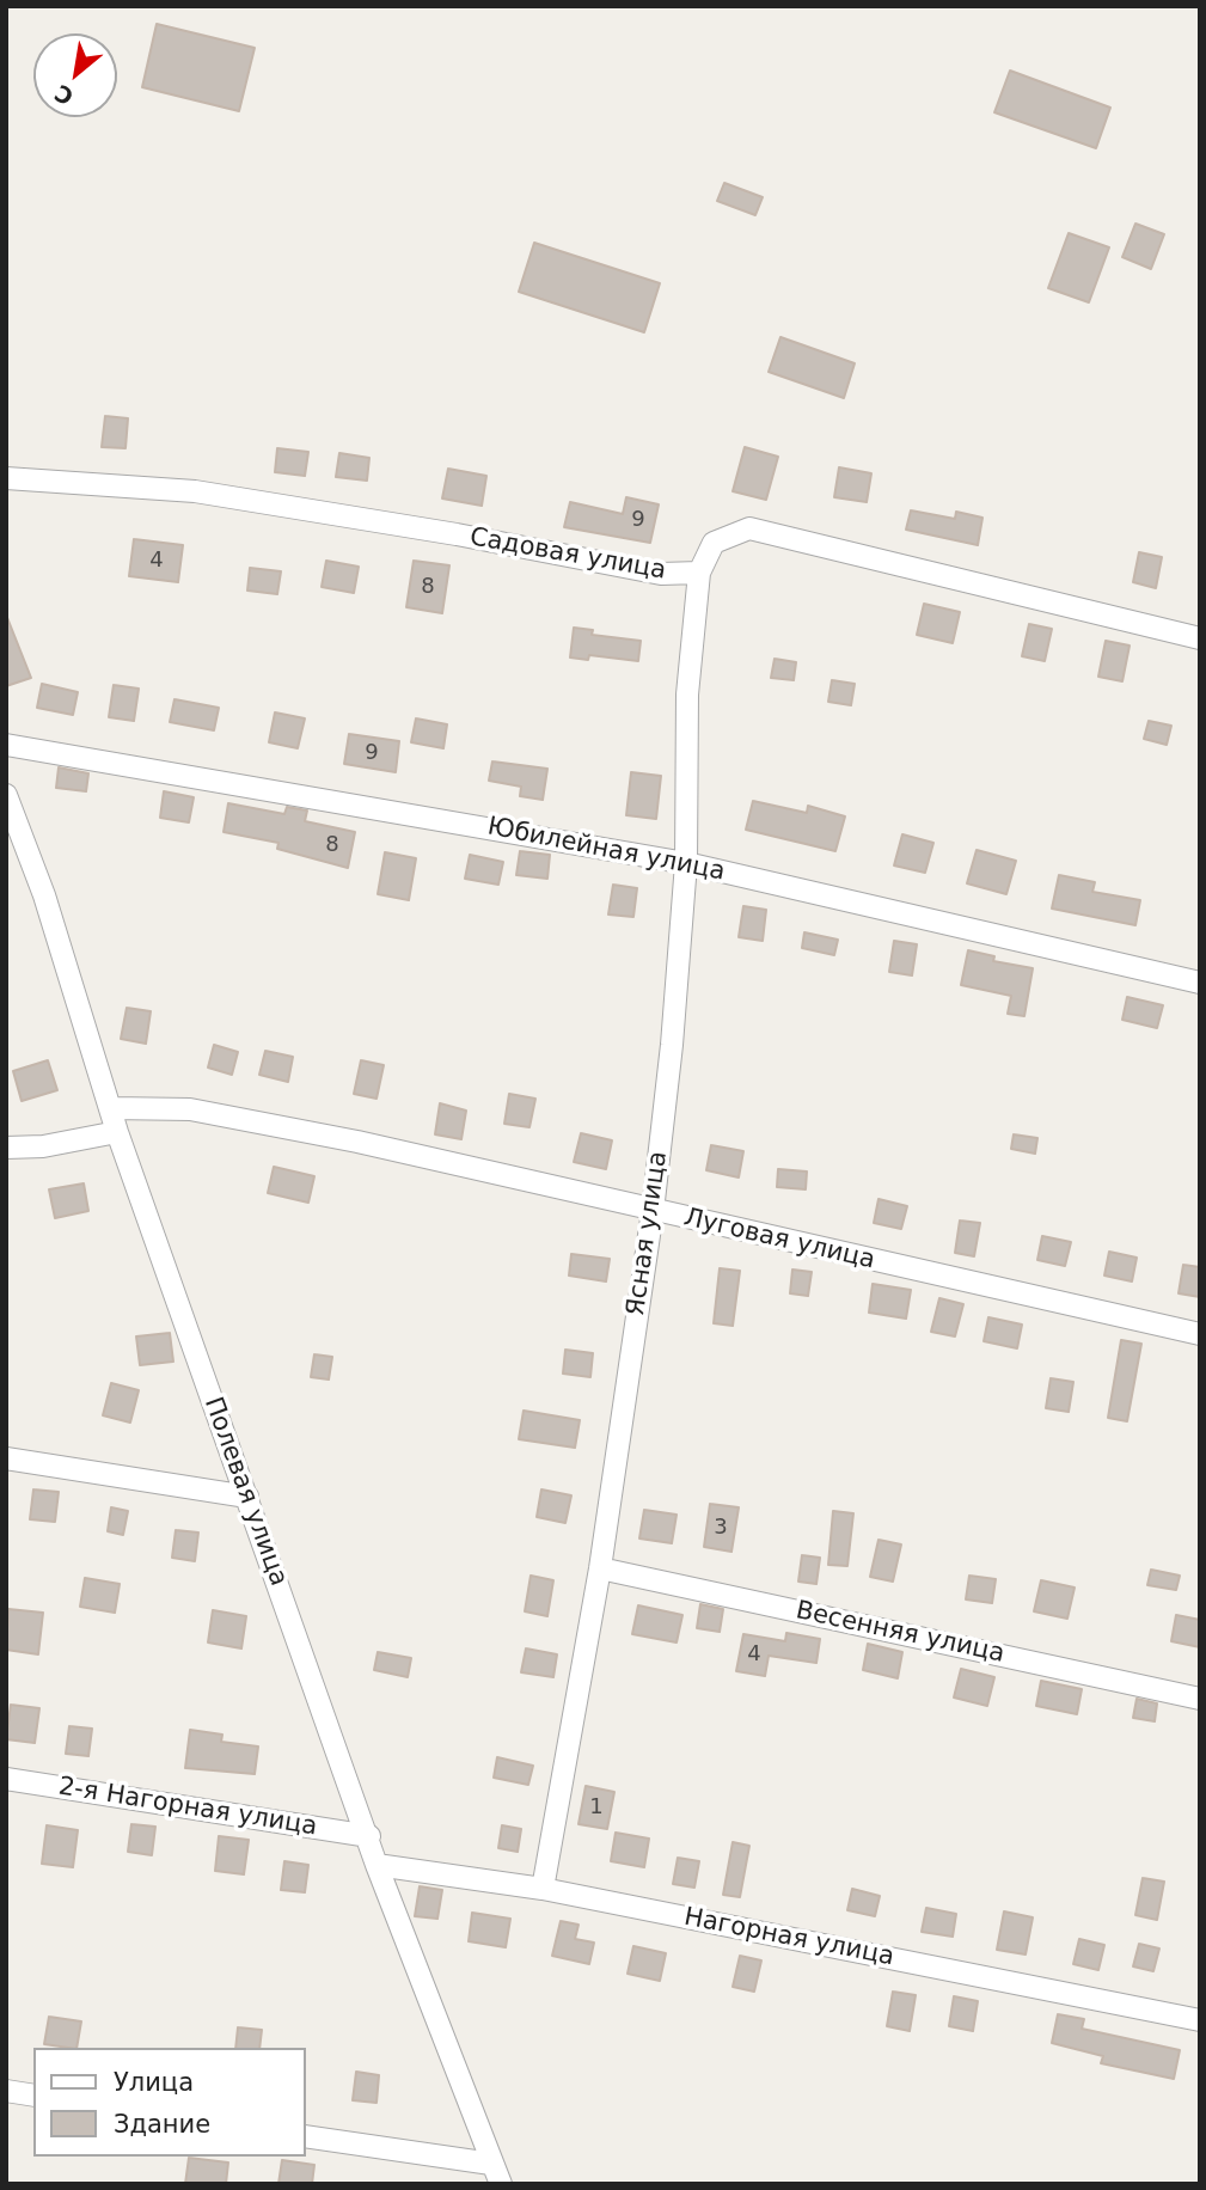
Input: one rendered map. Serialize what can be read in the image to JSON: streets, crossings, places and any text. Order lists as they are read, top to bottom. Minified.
{"streets":{"street":["Садовая улица","Юбилейная улица","Ясная улица","Луговая улица","Полевая улица","Весенняя улица","2-я Нагорная улица","Нагорная улица"]},"crossings":[["Садовая улица","Ясная улица"],["Юбилейная улица","Ясная улица"],["Ясная улица","Луговая улица"],["Ясная улица","Весенняя улица"],["Ясная улица","Нагорная улица"],["Луговая улица","Полевая улица"],["Полевая улица","2-я Нагорная улица"],["Полевая улица","Нагорная улица"]],"house_numbers":["9","4","8","9","8","3","4","1"],"legend":["Улица","Здание"],"north":"bottom left"}
